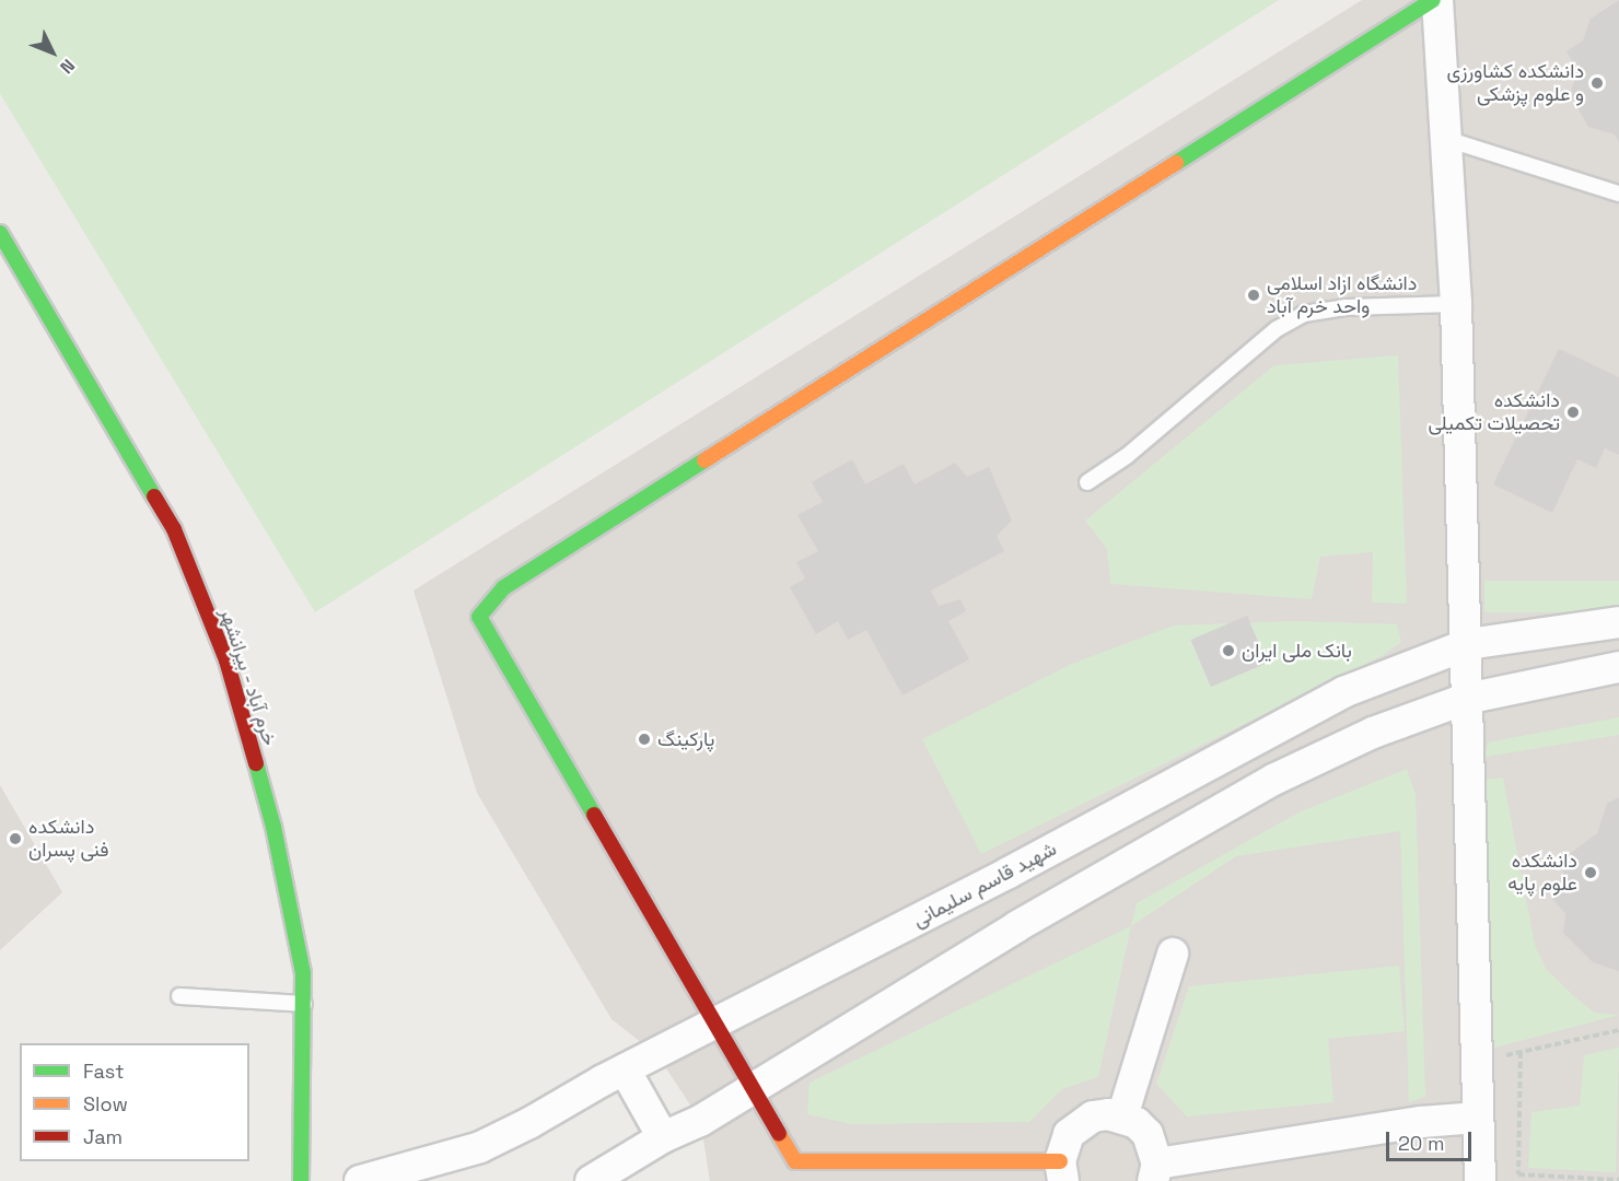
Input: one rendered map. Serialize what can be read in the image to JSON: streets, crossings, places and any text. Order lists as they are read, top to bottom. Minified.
{"streets":{"street":["خرم آباد - بیرانشهر","شهید قاسم سلیمانی"]},"places":["دانشکده کشاورزی و علوم پزشکی","دانشگاه ازاد اسلامی واحد خرم آباد","دانشکده تحصیلات تکمیلی","بانک ملی ایران","پارکینگ","دانشکده فنی پسران","دانشکده علوم پایه"],"legend":["Fast","Slow","Jam"],"scale_bar":"20 m","north":"bottom right"}
